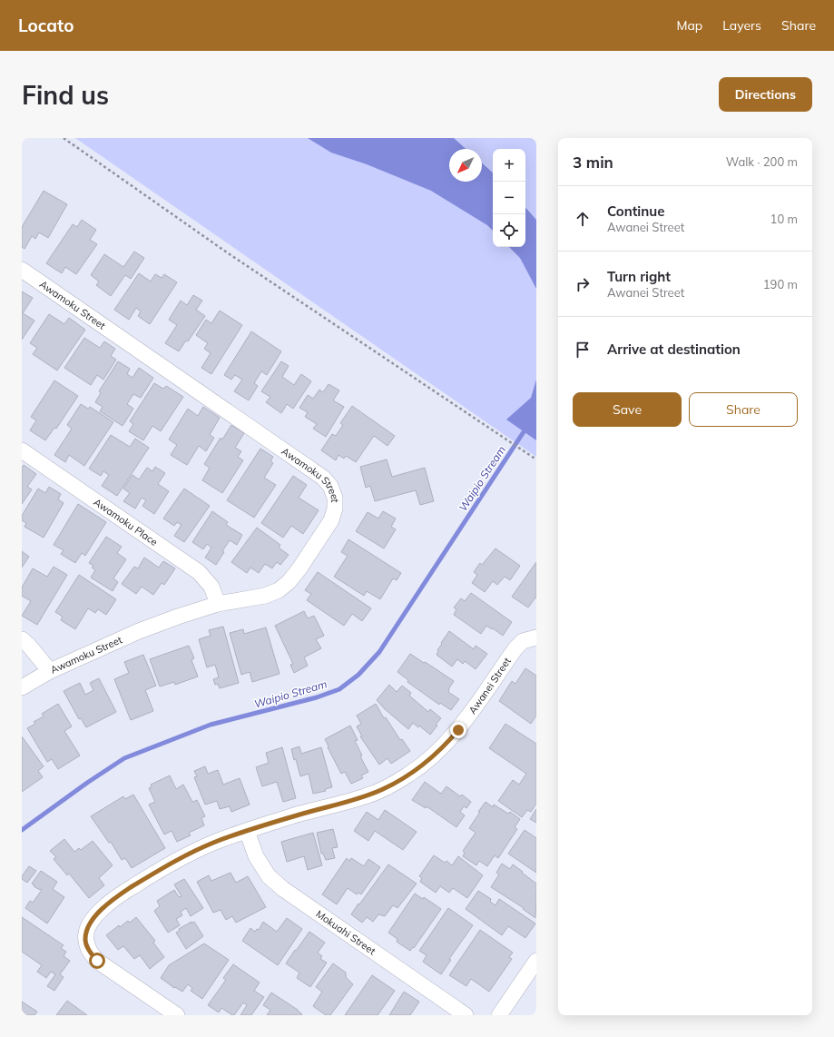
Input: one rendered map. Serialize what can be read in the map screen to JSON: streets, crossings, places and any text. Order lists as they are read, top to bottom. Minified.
{"streets":{"street":["Awamoku Street","Awamoku Place","Awanei Street","Mokuahi Street"]},"crossings":[["Awamoku Street","Awamoku Place"],["Awanei Street","Mokuahi Street"]],"water":["Waipio Stream"],"north":"bottom left","page":{"header":"Locato","nav":["Map","Layers","Share"],"buttons":["Directions",["Save","Share"]],"title":"Find us","heading":["3 min","Walk · 200 m"],"map_buttons":["+","−"],"list":[["Continue","Awanei Street","10 m"],["Turn right","Awanei Street","190 m"],"Arrive at destination"]}}
